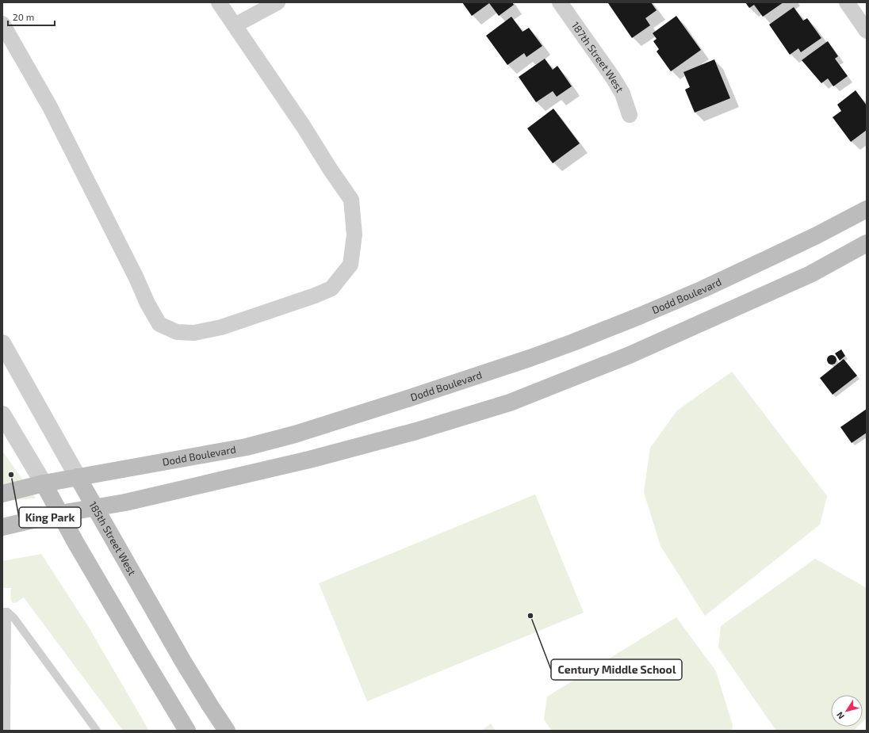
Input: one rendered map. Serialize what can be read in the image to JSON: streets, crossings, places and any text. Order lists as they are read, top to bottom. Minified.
{"streets":{"main road":["Dodd Boulevard","185th Street West"],"street":["187th Street West"]},"crossings":[["Dodd Boulevard","185th Street West"]],"places":["King Park","Century Middle School"],"scale_bar":"20 m","north":"bottom left"}
